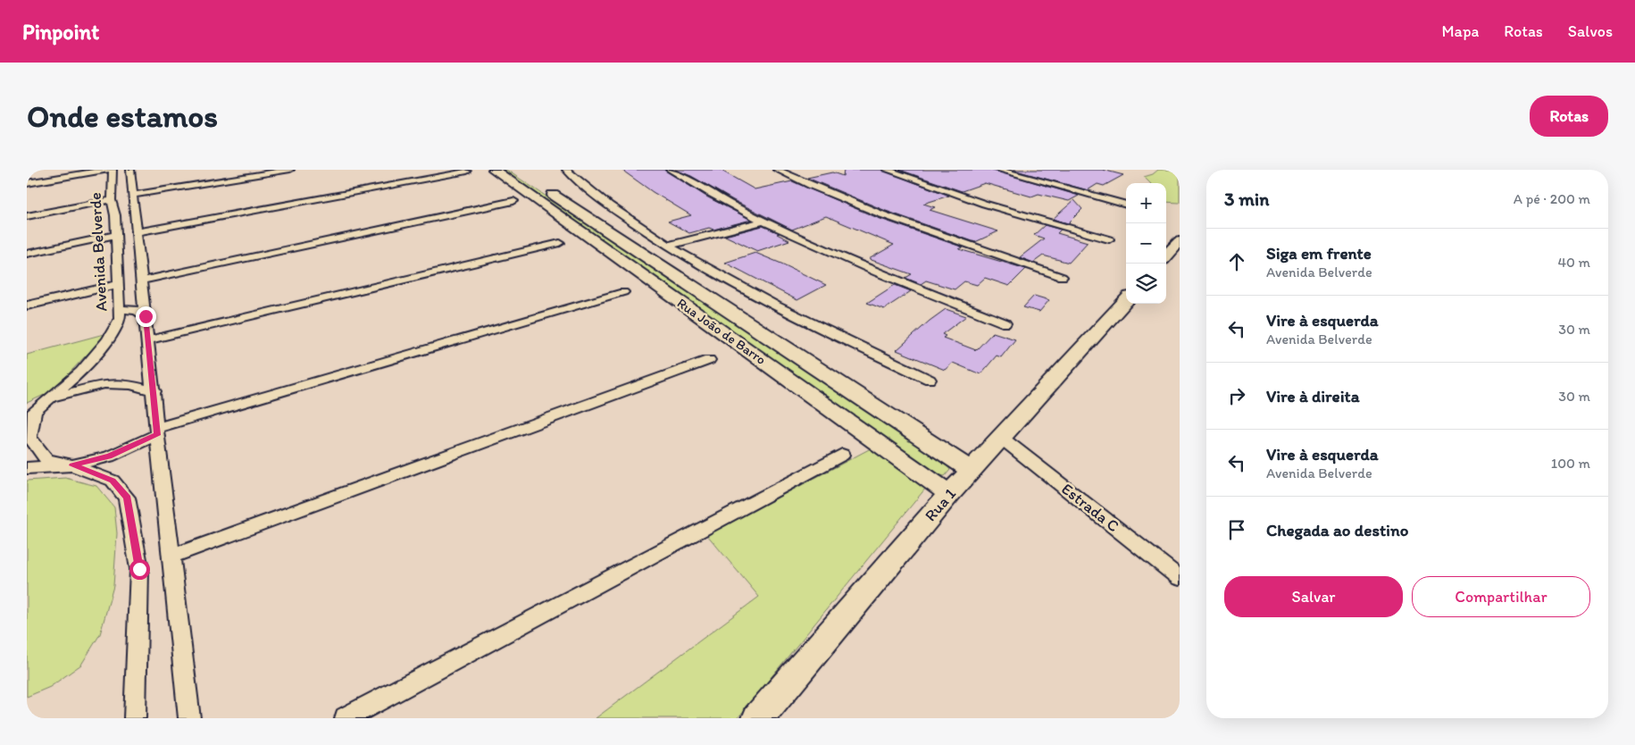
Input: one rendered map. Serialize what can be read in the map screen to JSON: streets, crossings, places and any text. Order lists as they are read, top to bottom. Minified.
{"streets":{"street":["Avenida Belverde","Rua João de Barro","Rua 1","Estrada C"]},"crossings":[["Rua João de Barro","Rua 1"],["Rua 1","Estrada C"]],"page":{"header":"Pinpoint","nav":["Mapa","Rotas","Salvos"],"buttons":["Rotas",["Salvar","Compartilhar"]],"title":"Onde estamos","heading":["3 min","A pé · 200 m"],"map_buttons":["+","−"],"list":[["Siga em frente","Avenida Belverde","40 m"],["Vire à esquerda","Avenida Belverde","30 m"],["Vire à direita","30 m"],["Vire à esquerda","Avenida Belverde","100 m"],"Chegada ao destino"]}}
